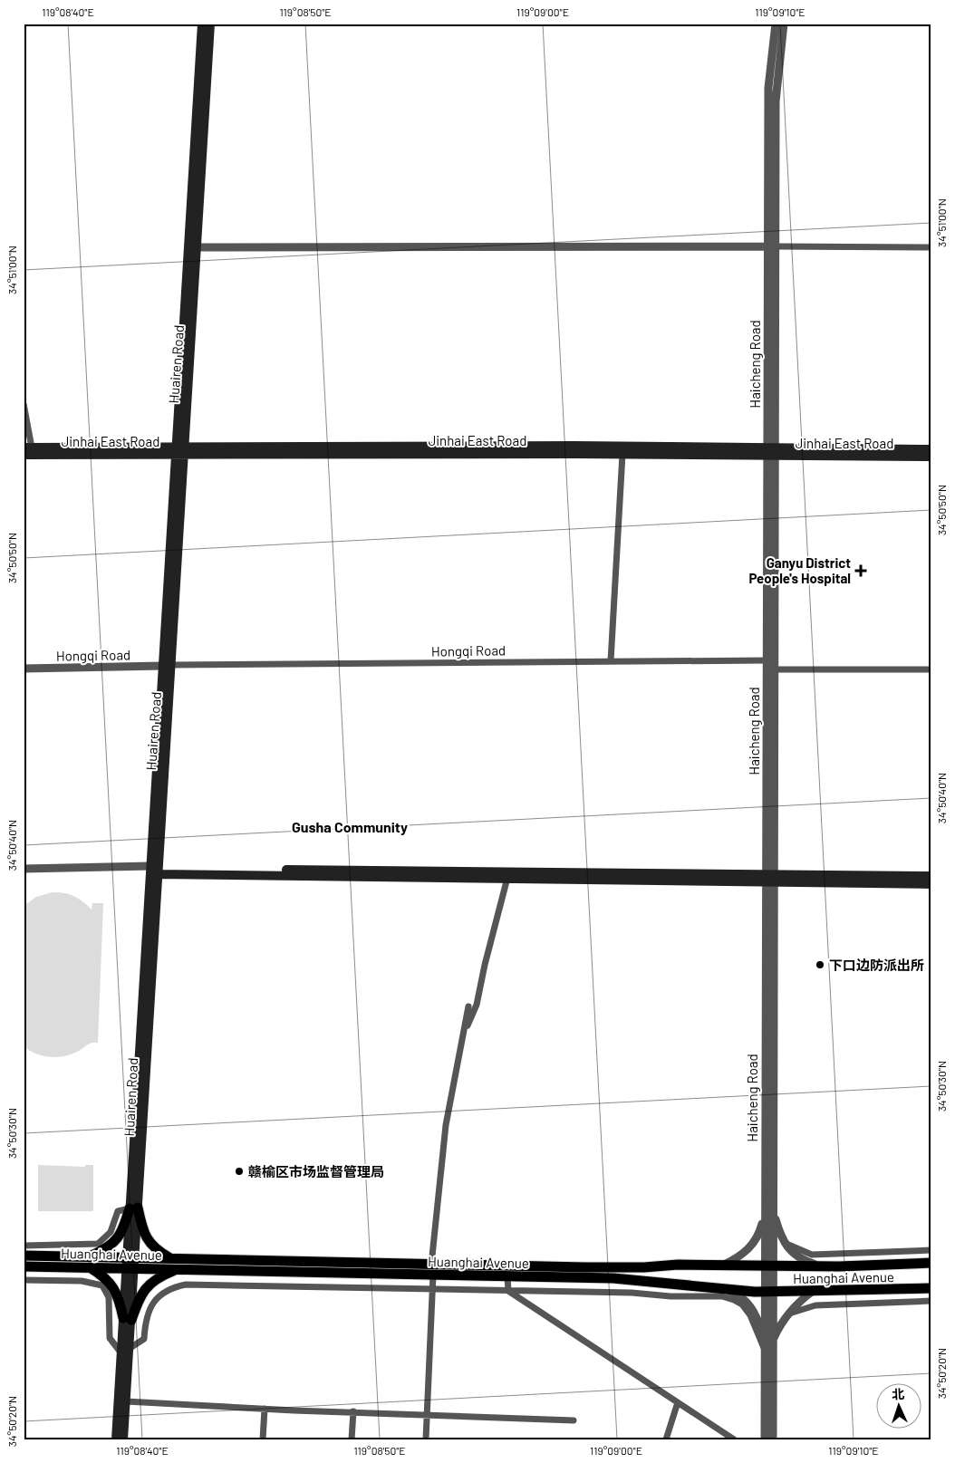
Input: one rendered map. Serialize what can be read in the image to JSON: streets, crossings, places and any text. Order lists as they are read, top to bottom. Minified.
{"streets":{"main road":["Huairen Road","Jinhai East Road","Huanghai Avenue"],"street":["Haicheng Road","Hongqi Road"]},"crossings":[["Huairen Road","Jinhai East Road"],["Huairen Road","Hongqi Road"],["Huairen Road","Huanghai Avenue"],["Haicheng Road","Jinhai East Road"],["Haicheng Road","Hongqi Road"],["Haicheng Road","Huanghai Avenue"]],"districts":["Gusha Community"],"places":{"health":["Ganyu District People's Hospital"],"other":["下口边防派出所","赣榆区市场监督管理局"]},"north":"top","coordinates":["119°08'40\"E","119°08'50\"E","119°09'00\"E","119°09'10\"E","34°51'00\"N","34°50'50\"N","34°50'40\"N","34°50'30\"N","34°50'20\"N"]}
